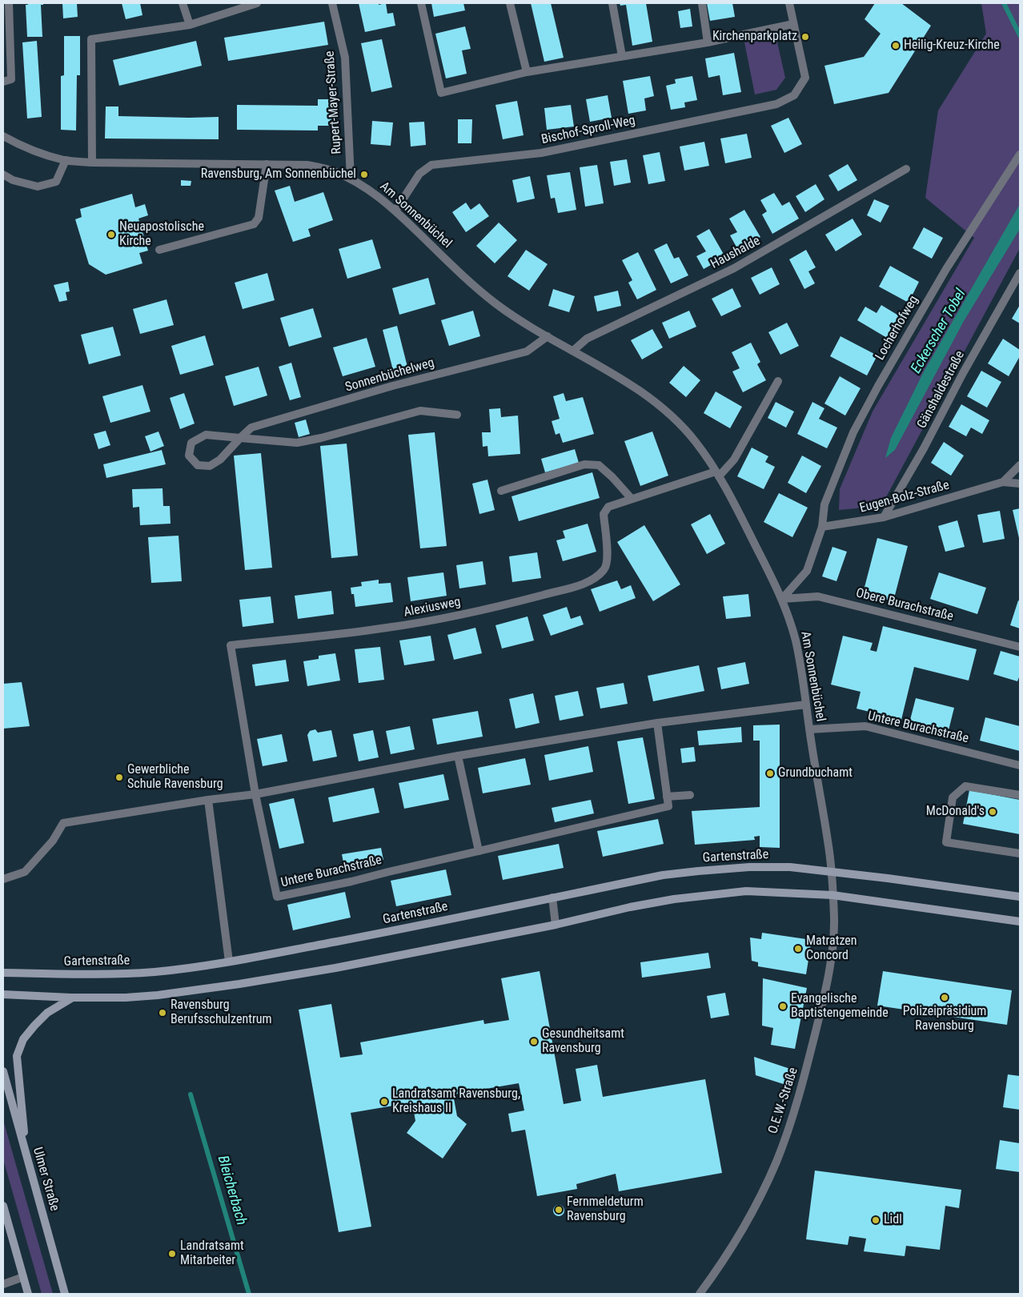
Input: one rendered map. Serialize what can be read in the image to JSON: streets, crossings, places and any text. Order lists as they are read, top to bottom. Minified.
{"streets":{"main road":["Gartenstraße","Ulmer Straße"],"street":["Rupert-Mayer-Straße","Bischof-Sproll-Weg","Am Sonnenbüchel","Haushalde","Locherhofweg","Sonnenbüchelweg","Gänshaldestraße","Eugen-Bolz-Straße","Obere Burachstraße","Alexiusweg","Untere Burachstraße","O.E.W.-Straße"]},"crossings":[["Rupert-Mayer-Straße","Am Sonnenbüchel"],["Bischof-Sproll-Weg","Am Sonnenbüchel"],["Am Sonnenbüchel","Haushalde"],["Am Sonnenbüchel","Sonnenbüchelweg"],["Am Sonnenbüchel","Obere Burachstraße"],["Am Sonnenbüchel","Alexiusweg"],["Am Sonnenbüchel","Untere Burachstraße"],["Am Sonnenbüchel","Gartenstraße"],["Locherhofweg","Eugen-Bolz-Straße"],["Gänshaldestraße","Eugen-Bolz-Straße"],["Alexiusweg","Untere Burachstraße"]],"water":["Eckerscher Tobel","Bleicherbach"],"places":["Kirchenparkplatz","Heilig-Kreuz-Kirche","Ravensburg, Am Sonnenbüchel","Neuapostolische Kirche","Grundbuchamt","Gewerbliche Schule Ravensburg","McDonald's","Matratzen Concord","Polizeipräsidium Ravensburg","Evangelische Baptistengemeinde","Ravensburg Berufsschulzentrum","Gesundheitsamt Ravensburg","Landratsamt Ravensburg, Kreishaus II","Fernmeldeturm Ravensburg","Lidl","Landratsamt Mitarbeiter"]}
